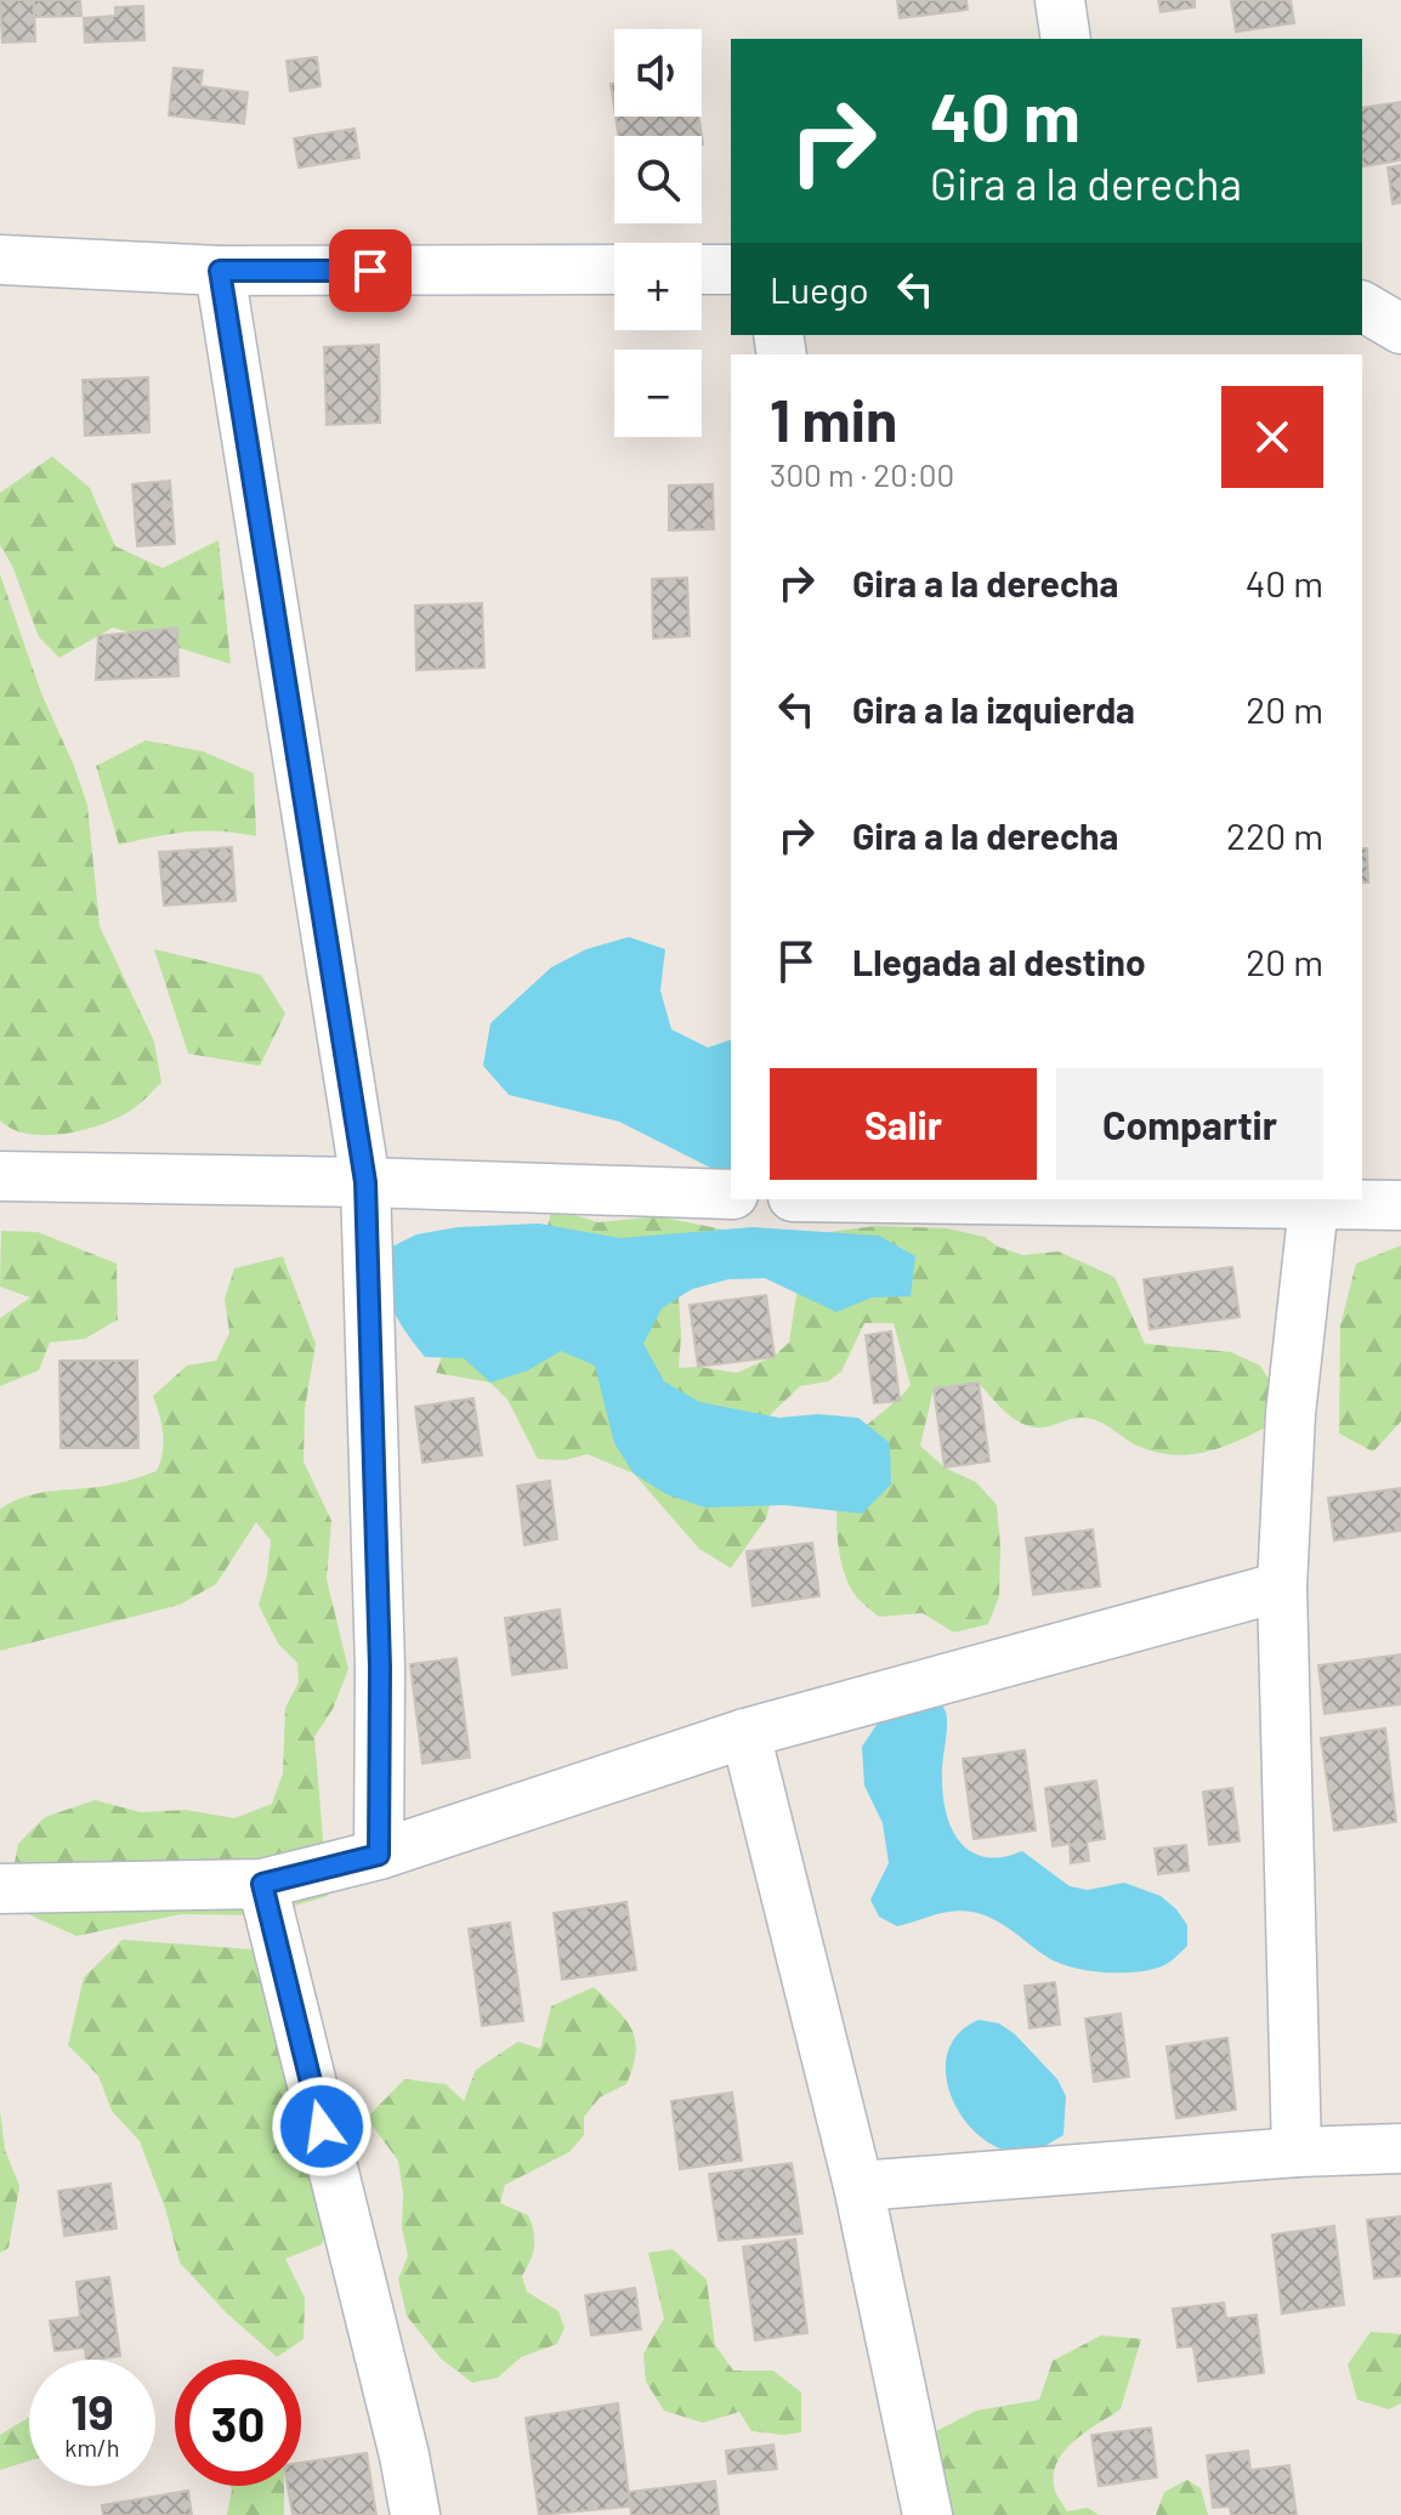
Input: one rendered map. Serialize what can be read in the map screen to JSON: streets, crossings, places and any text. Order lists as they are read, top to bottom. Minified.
{"page":{"map_buttons":["+","−"],"turn":["40 m","Gira a la derecha"],"then":"Luego","heading":["1 min","300 m · 20:00"],"list":[{"name":"Gira a la derecha","value":"40 m"},{"name":"Gira a la izquierda","value":"20 m"},{"name":"Gira a la derecha","value":"220 m"},{"name":"Llegada al destino","value":"20 m"}],"buttons":["Salir","Compartir"],"speed":"19 km/h","limit":"30"}}
